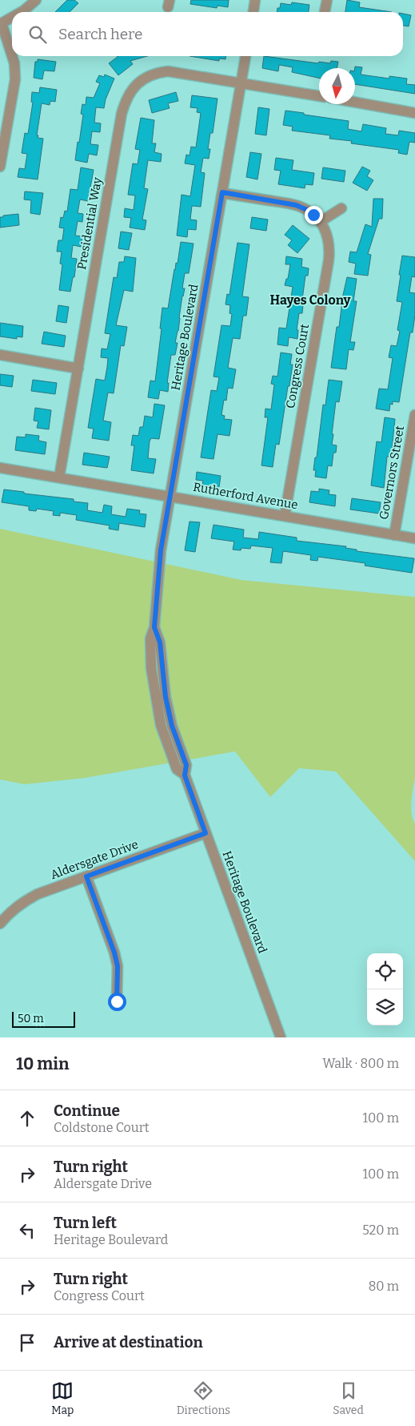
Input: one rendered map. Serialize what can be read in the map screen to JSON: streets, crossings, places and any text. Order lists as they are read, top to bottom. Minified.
{"streets":{"street":["Presidential Way","Heritage Boulevard","Congress Court","Governors Street","Rutherford Avenue","Aldersgate Drive"]},"crossings":[["Presidential Way","Heritage Boulevard"],["Presidential Way","Rutherford Avenue"],["Heritage Boulevard","Congress Court"],["Heritage Boulevard","Rutherford Avenue"],["Heritage Boulevard","Aldersgate Drive"],["Congress Court","Rutherford Avenue"],["Governors Street","Rutherford Avenue"]],"districts":["Hayes Colony"],"scale_bar":"50 m","north":"bottom","page":{"search":"Search here","scale":"50 m","heading":["10 min","Walk · 800 m"],"list":[["Continue","Coldstone Court","100 m"],["Turn right","Aldersgate Drive","100 m"],["Turn left","Heritage Boulevard","520 m"],["Turn right","Congress Court","80 m"],"Arrive at destination"],"nav":["Map","Directions","Saved"]}}
